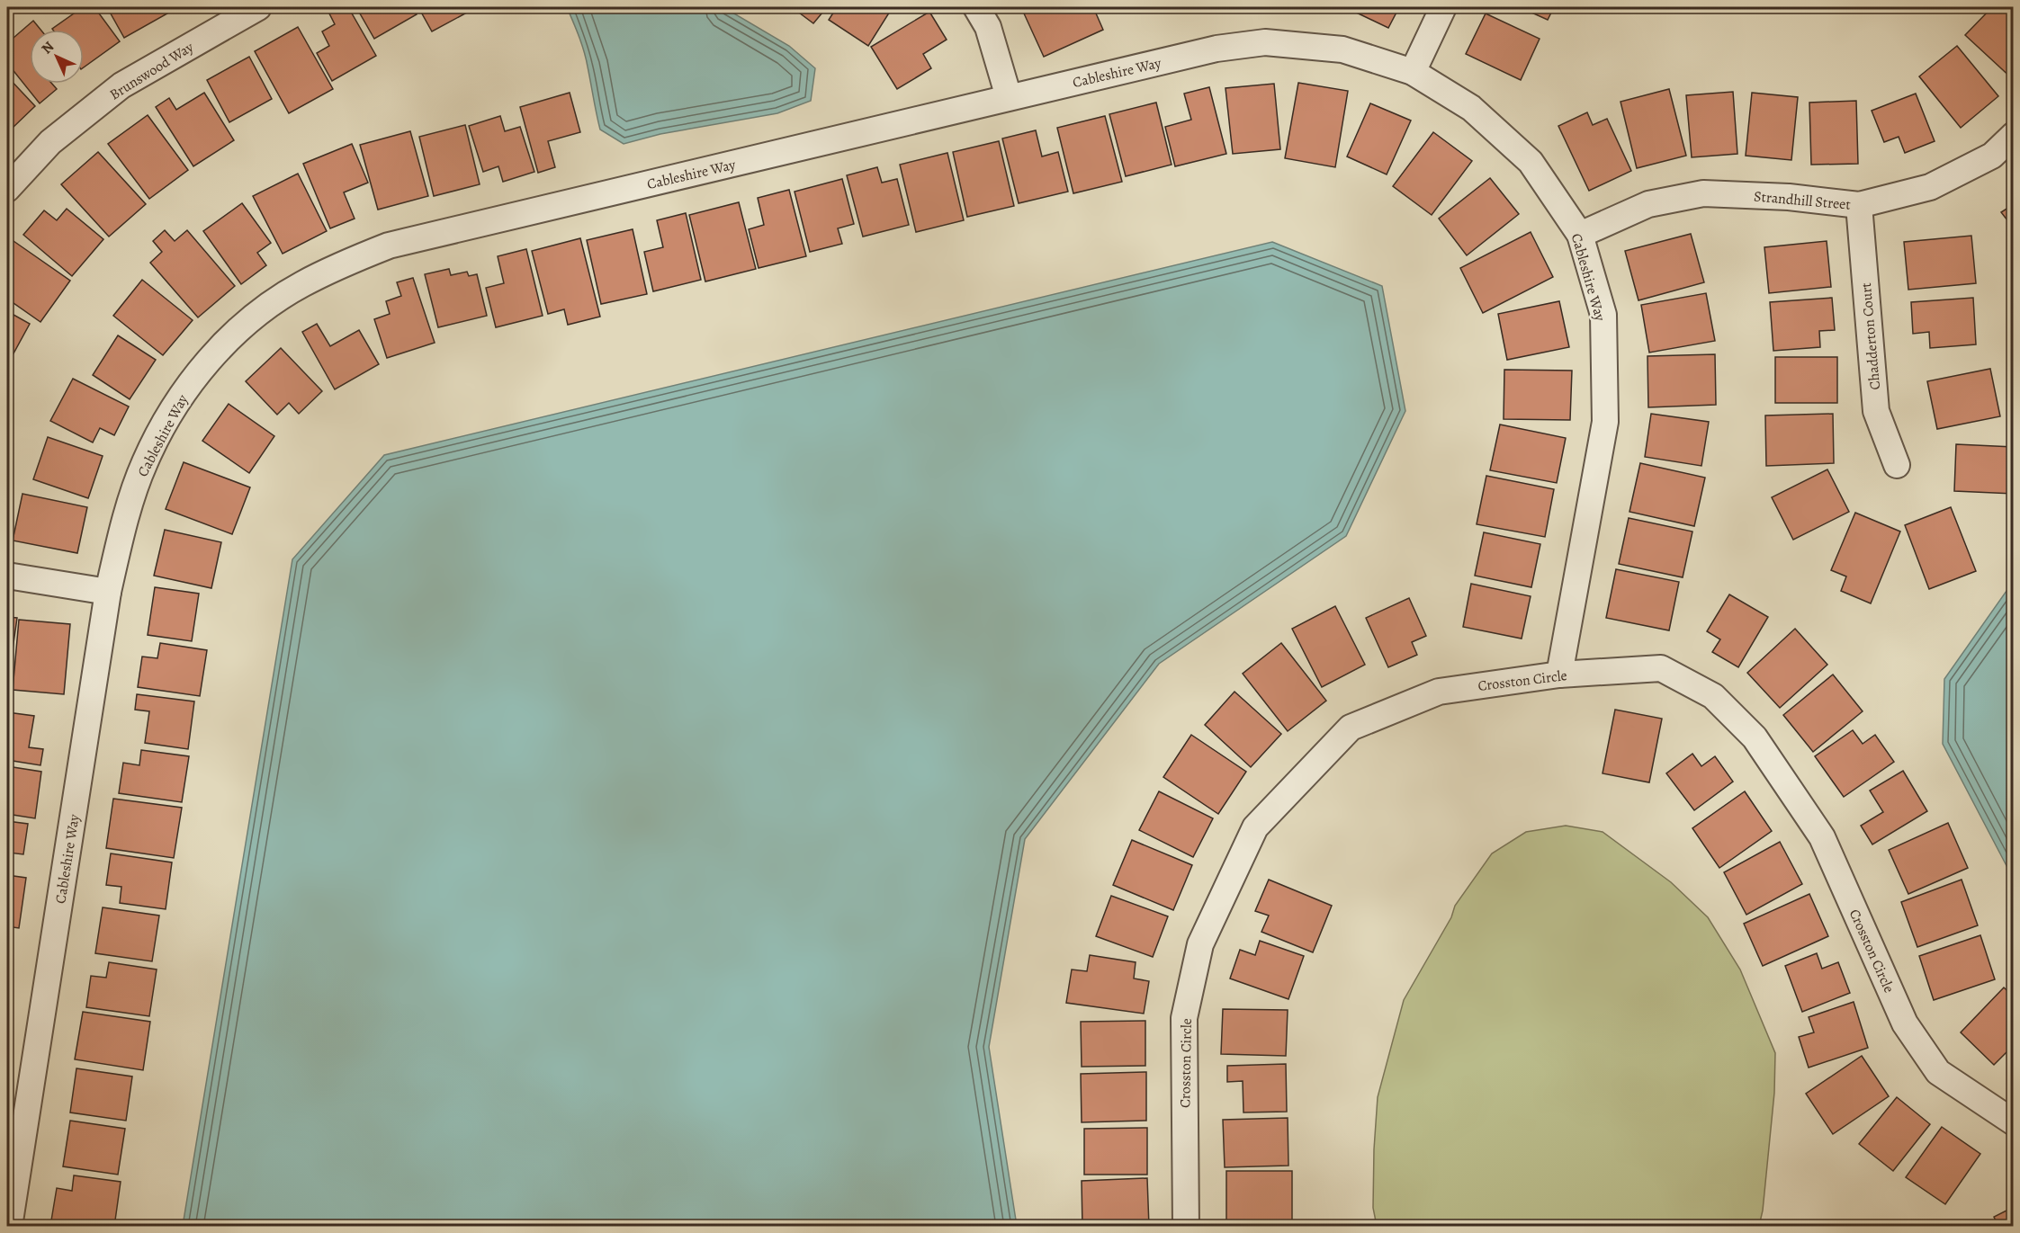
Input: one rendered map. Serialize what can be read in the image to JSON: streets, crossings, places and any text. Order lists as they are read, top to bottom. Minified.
{"streets":{"street":["Brunswood Way","Cableshire Way","Strandhill Street","Chadderton Court","Crosston Circle"]},"crossings":[["Cableshire Way","Strandhill Street"],["Cableshire Way","Crosston Circle"],["Strandhill Street","Chadderton Court"]],"north":"top left"}
